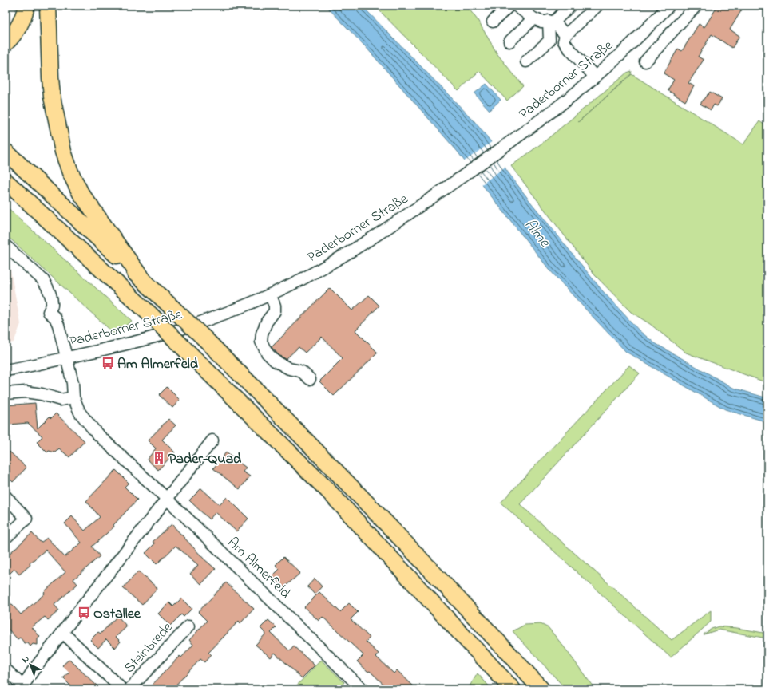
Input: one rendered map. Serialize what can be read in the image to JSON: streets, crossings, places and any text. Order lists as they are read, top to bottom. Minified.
{"streets":{"street":["Paderborner Straße","Am Almerfeld","Steinbrede"]},"crossings":[["Paderborner Straße","Am Almerfeld"]],"water":["Alme"],"places":{"bus stop":["Am Almerfeld","Ostallee"],"building":["Pader-Quad"]},"north":"top left"}
